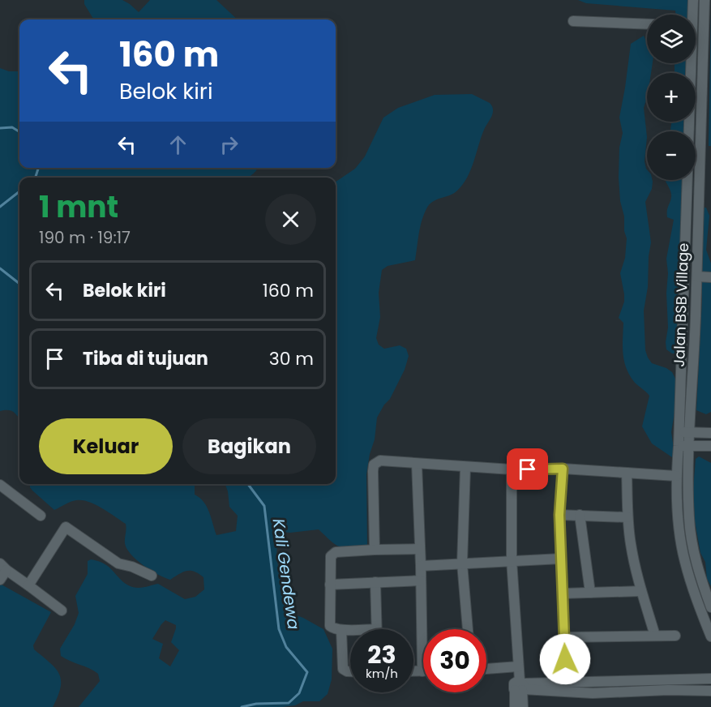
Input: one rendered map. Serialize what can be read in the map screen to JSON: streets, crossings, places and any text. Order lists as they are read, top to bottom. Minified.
{"streets":{"street":["Jalan BSB Village"]},"water":["Kali Gendewa"],"page":{"map_buttons":["+","−"],"turn":["160 m","Belok kiri"],"heading":["1 mnt","190 m · 19:17"],"list":[{"name":"Belok kiri","value":"160 m"},{"name":"Tiba di tujuan","value":"30 m"}],"buttons":["Keluar","Bagikan"],"speed":"23 km/h","limit":"30"}}
